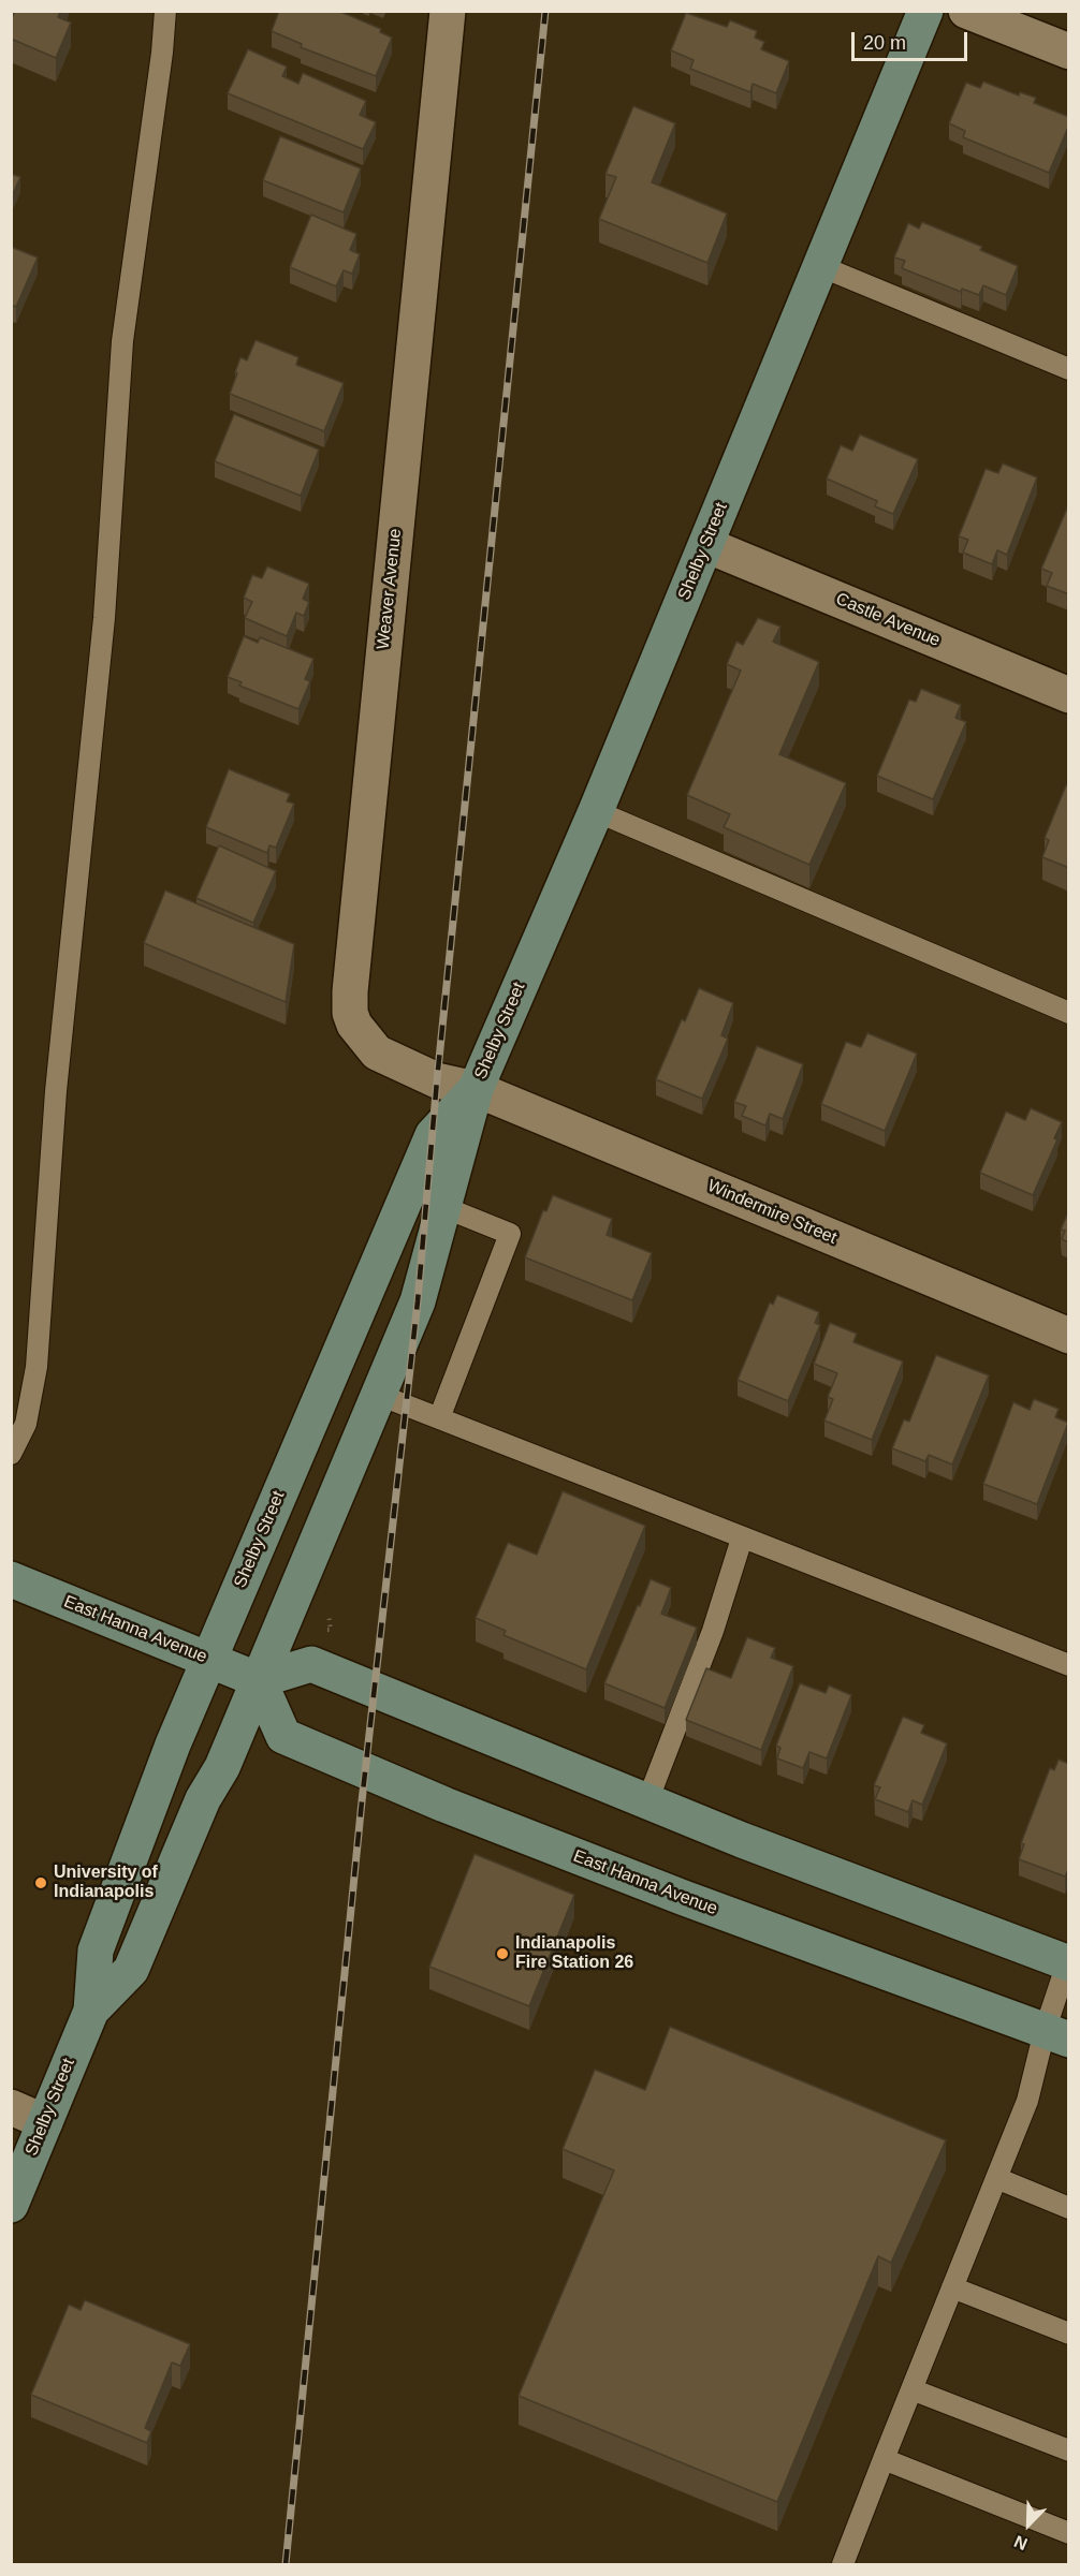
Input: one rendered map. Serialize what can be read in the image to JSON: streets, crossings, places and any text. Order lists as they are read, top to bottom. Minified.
{"streets":{"main road":["Shelby Street","East Hanna Avenue"],"street":["Weaver Avenue","Castle Avenue","Windermire Street"]},"crossings":[["Shelby Street","Weaver Avenue"],["Shelby Street","Castle Avenue"],["Shelby Street","Windermire Street"],["Shelby Street","East Hanna Avenue"],["Weaver Avenue","Windermire Street"]],"places":["University of Indianapolis","Indianapolis Fire Station 26"],"scale_bar":"20 m","north":"bottom left"}
